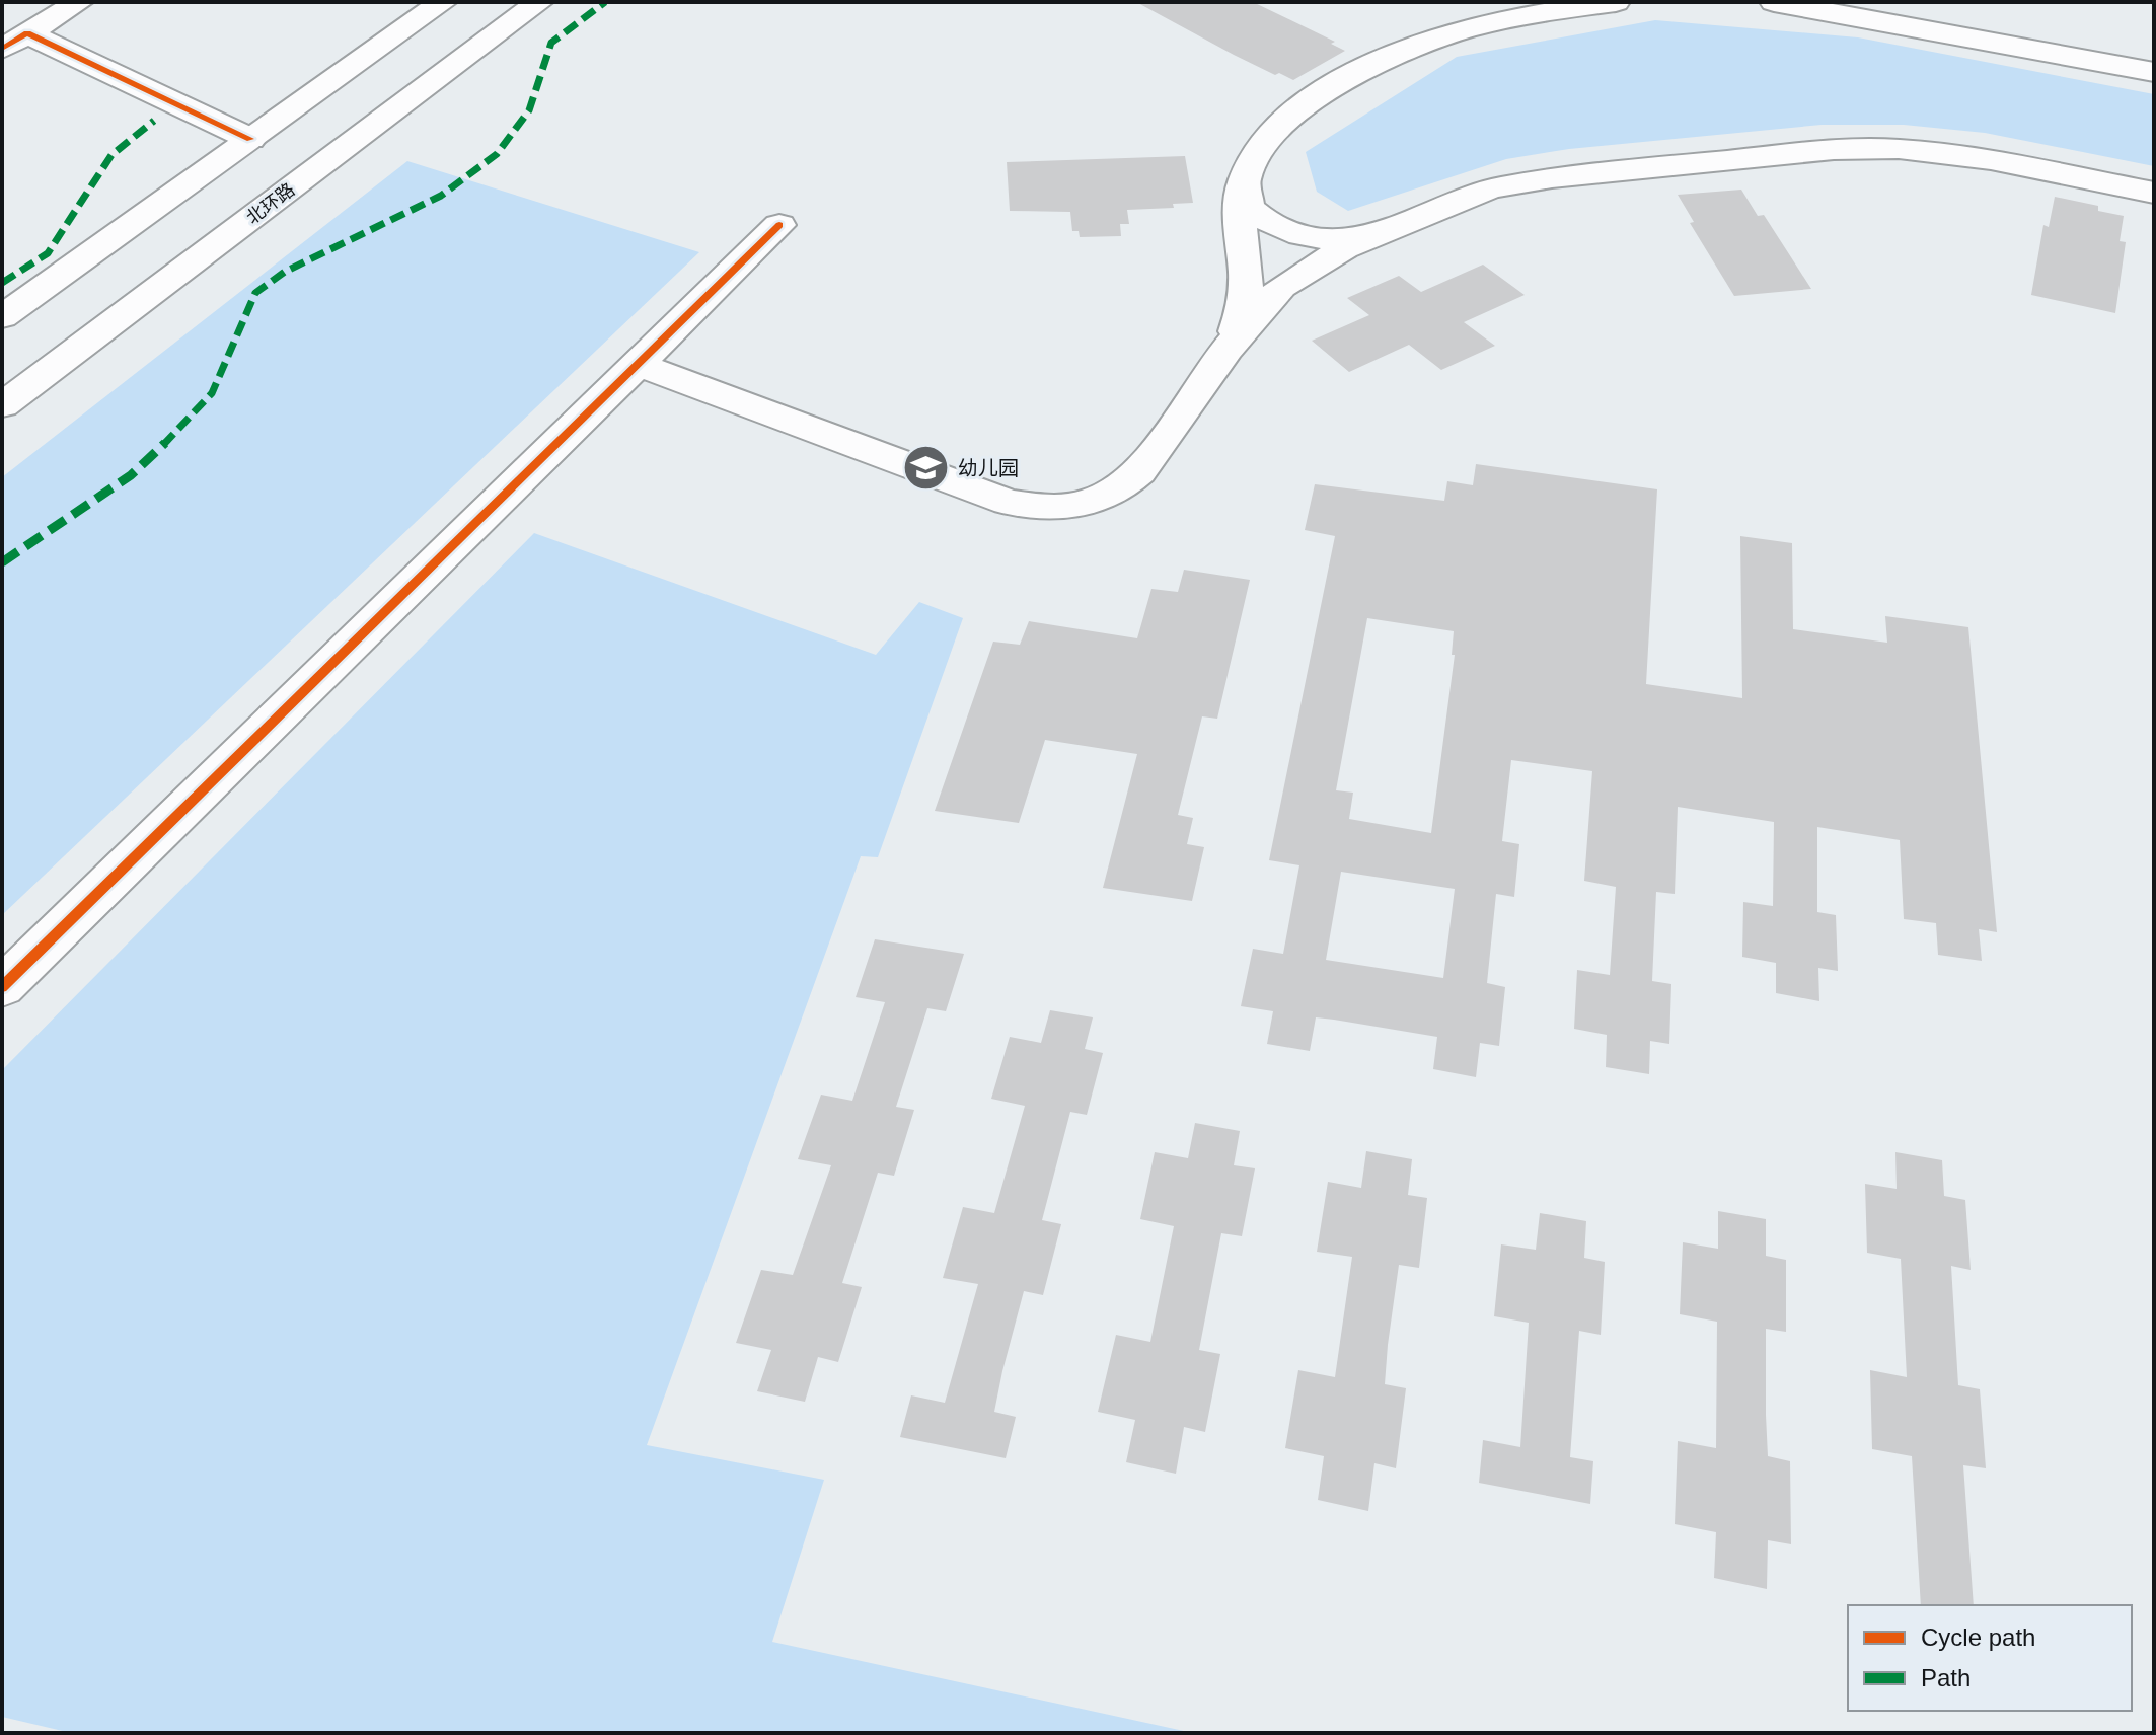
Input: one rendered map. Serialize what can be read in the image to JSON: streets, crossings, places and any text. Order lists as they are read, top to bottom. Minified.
{"streets":{"street":["北环路"]},"places":{"school or university":["幼儿园"]},"legend":["Cycle path","Path"]}
